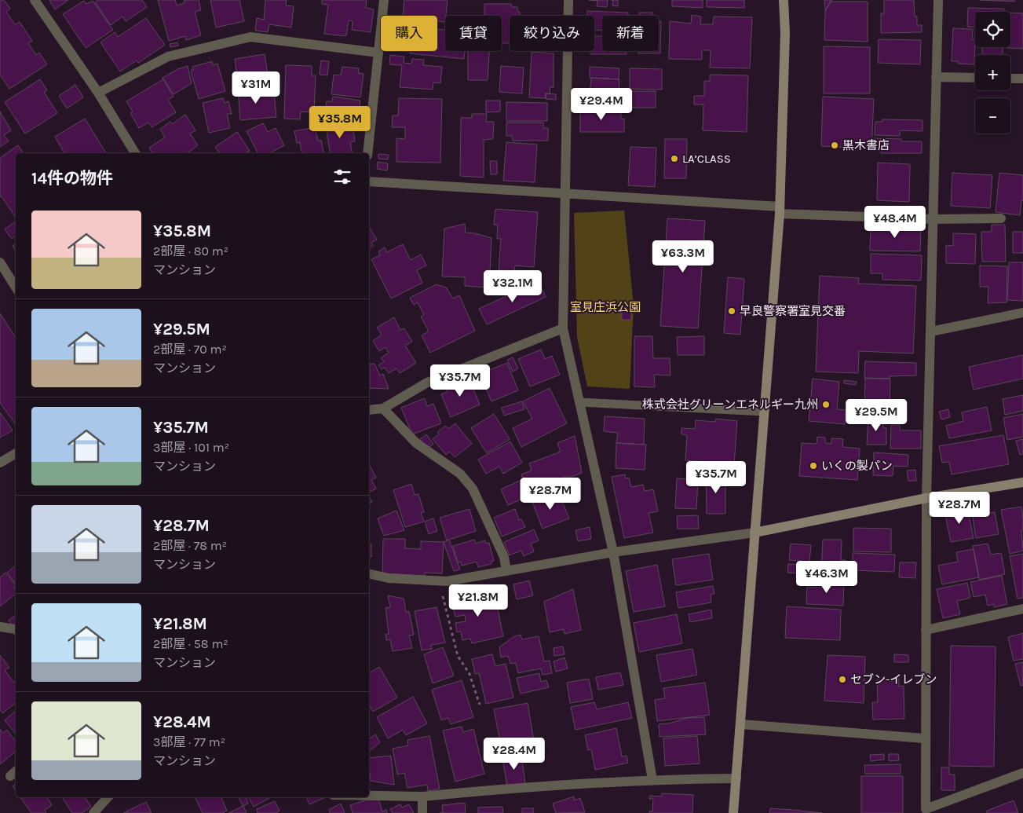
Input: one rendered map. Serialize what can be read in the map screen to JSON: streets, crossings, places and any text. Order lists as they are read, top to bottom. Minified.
{"parks":["室見庄浜公園"],"places":["黒木書店","LA’CLASS","早良警察署室見交番","株式会社グリーンエネルギー九州","いくの製パン","セブン-イレブン"],"page":{"map_buttons":["+","−"],"chip":["購入","賃貸","絞り込み","新着"],"price":["¥31M","¥29.4M","¥35.8M","¥48.4M","¥63.3M","¥32.1M","¥35.7M","¥29.5M","¥35.7M","¥28.7M","¥28.7M","¥46.3M","¥21.8M","¥28.4M"],"heading":"14件の物件","list":[{"name":"¥35.8M","note":"2部屋 · 80 m² · マンション"},{"name":"¥29.5M","note":"2部屋 · 70 m² · マンション"},{"name":"¥35.7M","note":"3部屋 · 101 m² · マンション"},{"name":"¥28.7M","note":"2部屋 · 78 m² · マンション"},{"name":"¥21.8M","note":"2部屋 · 58 m² · マンション"},{"name":"¥28.4M","note":"3部屋 · 77 m² · マンション"}]}}
